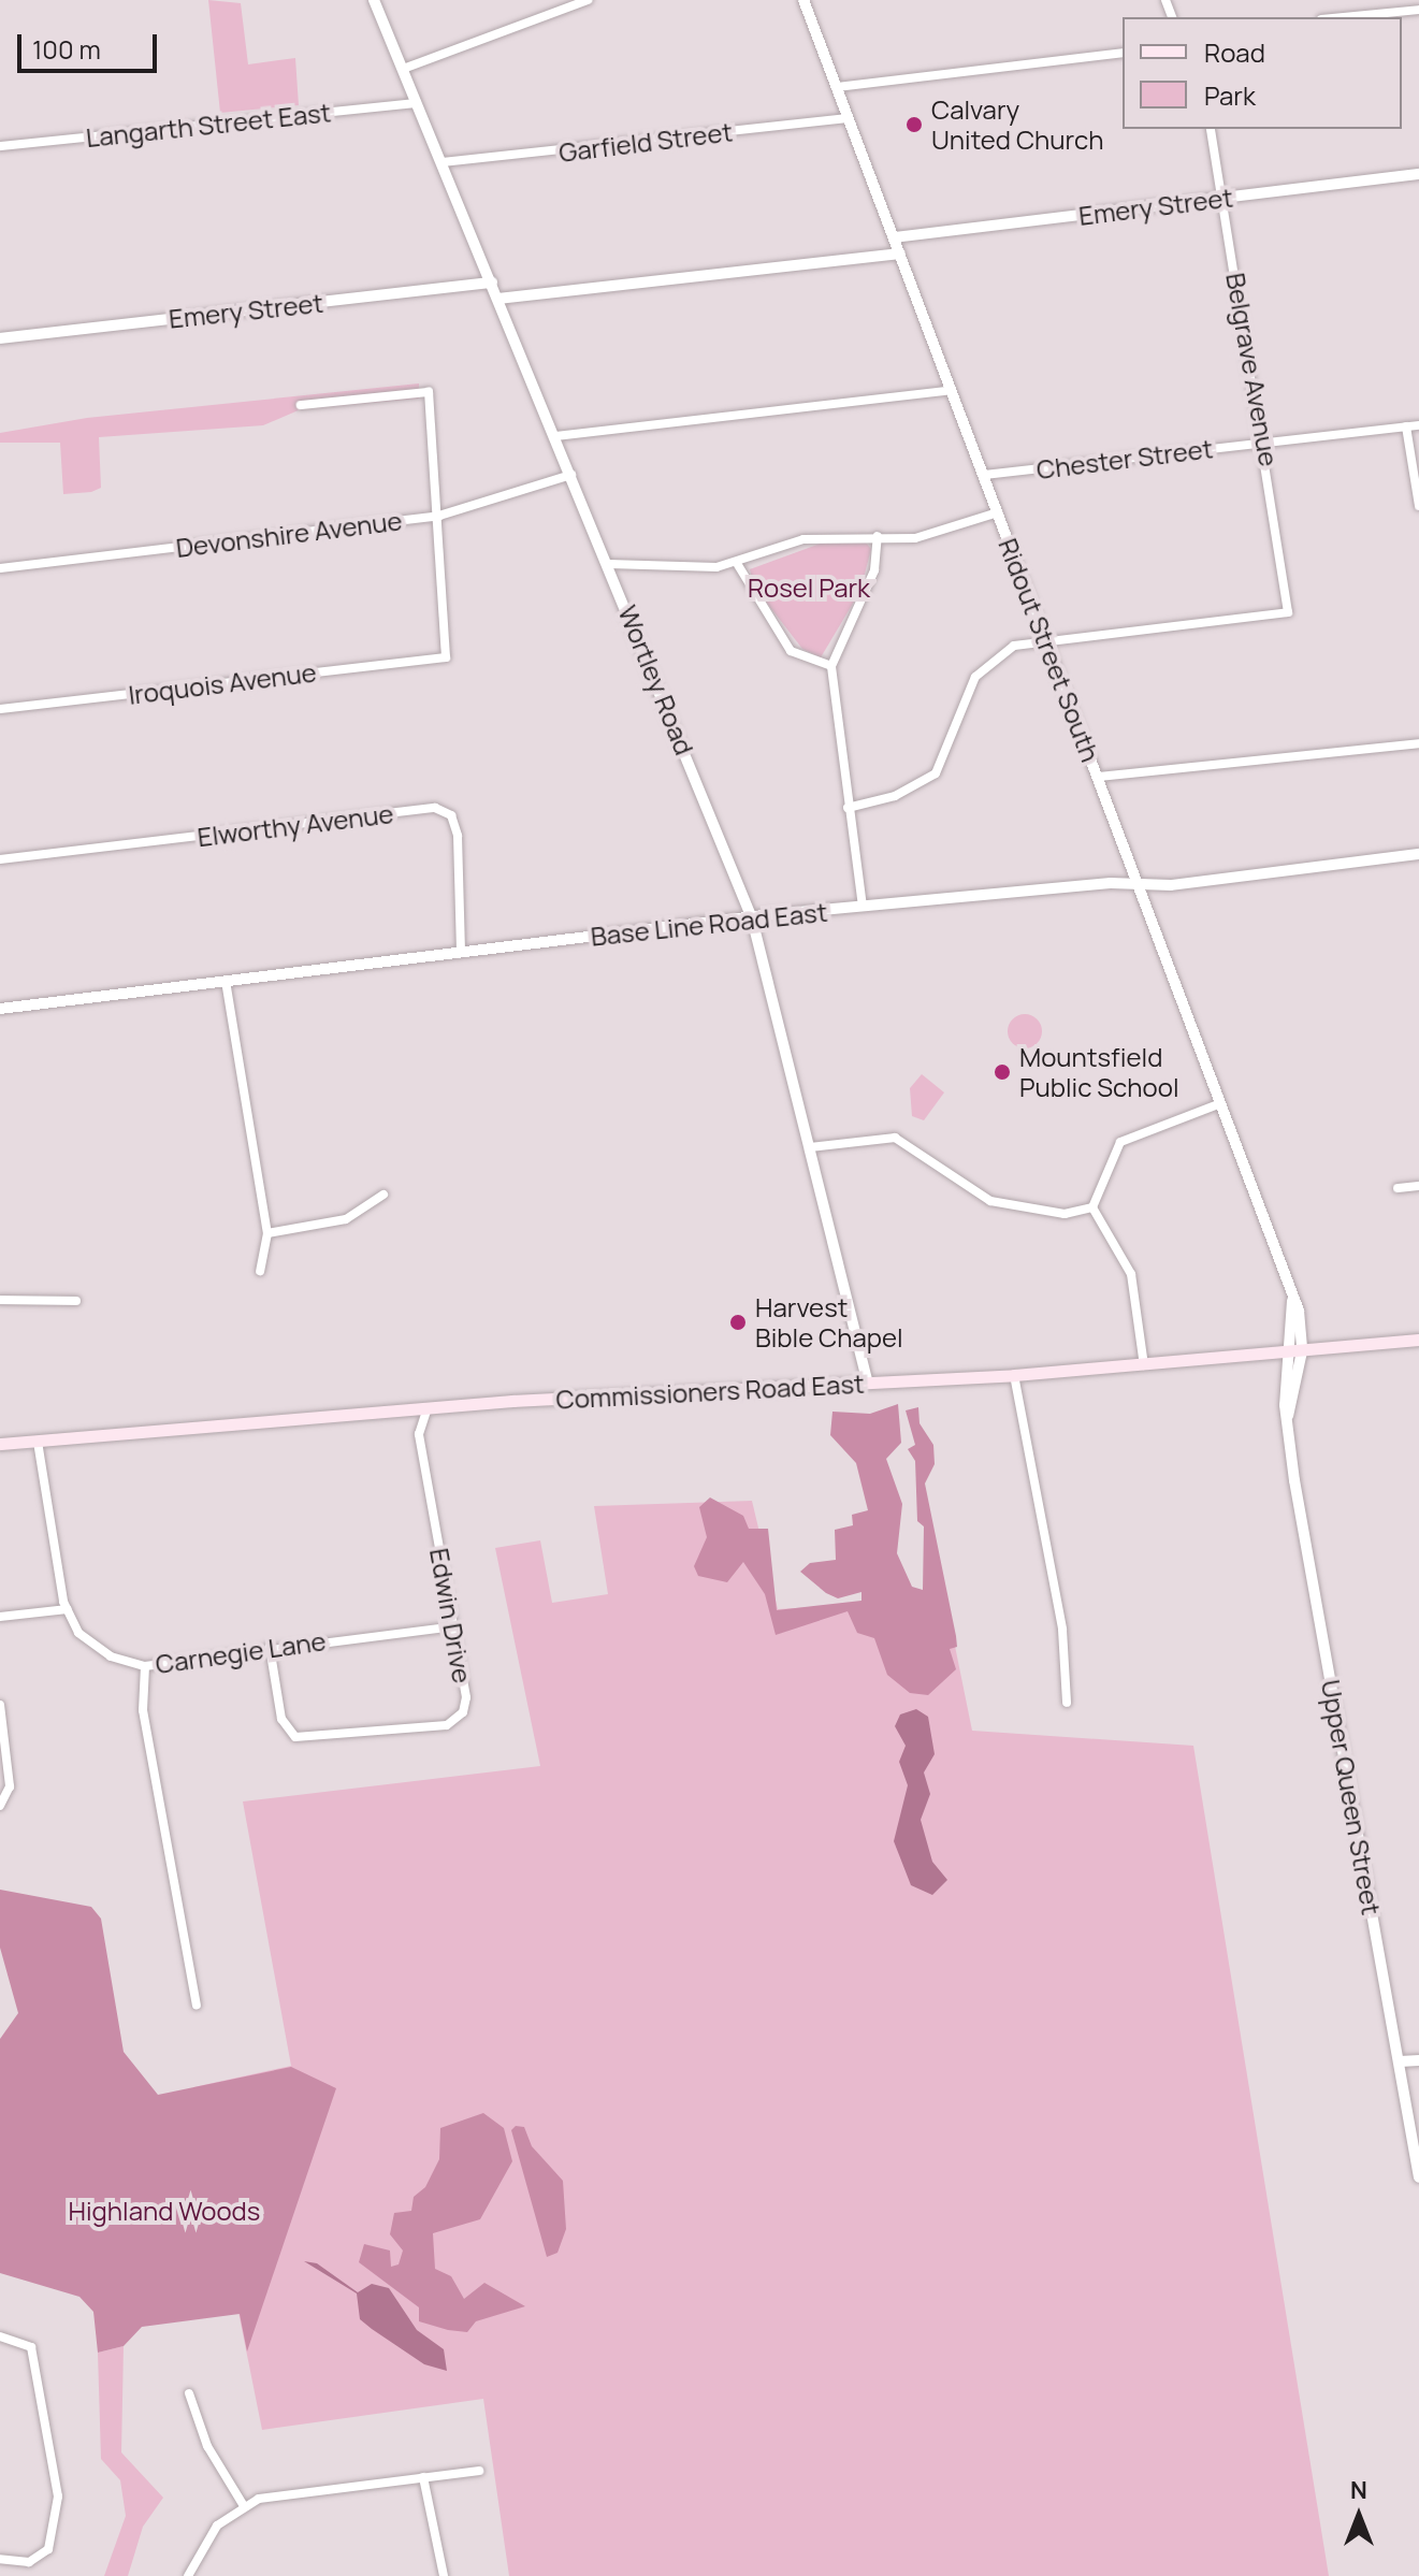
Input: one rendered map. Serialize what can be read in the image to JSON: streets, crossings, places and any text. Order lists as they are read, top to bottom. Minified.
{"streets":{"main road":["Commissioners Road East"],"street":["Langarth Street East","Garfield Street","Emery Street","Belgrave Avenue","Chester Street","Devonshire Avenue","Ridout Street South","Wortley Road","Iroquois Avenue","Elworthy Avenue","Base Line Road East","Edwin Drive","Carnegie Lane","Upper Queen Street"]},"crossings":[["Langarth Street East","Wortley Road"],["Garfield Street","Ridout Street South"],["Garfield Street","Wortley Road"],["Emery Street","Belgrave Avenue"],["Emery Street","Ridout Street South"],["Emery Street","Wortley Road"],["Belgrave Avenue","Chester Street"],["Belgrave Avenue","Ridout Street South"],["Chester Street","Ridout Street South"],["Devonshire Avenue","Wortley Road"],["Devonshire Avenue","Iroquois Avenue"],["Ridout Street South","Base Line Road East"],["Ridout Street South","Commissioners Road East"],["Ridout Street South","Upper Queen Street"],["Wortley Road","Base Line Road East"],["Wortley Road","Commissioners Road East"],["Elworthy Avenue","Base Line Road East"],["Commissioners Road East","Edwin Drive"],["Commissioners Road East","Carnegie Lane"],["Commissioners Road East","Upper Queen Street"],["Edwin Drive","Carnegie Lane"]],"parks":["Rosel Park","Highland Woods"],"places":["Calvary United Church","Mountsfield Public School","Harvest Bible Chapel"],"legend":["Road","Park"],"scale_bar":"100 m","north":"top"}
